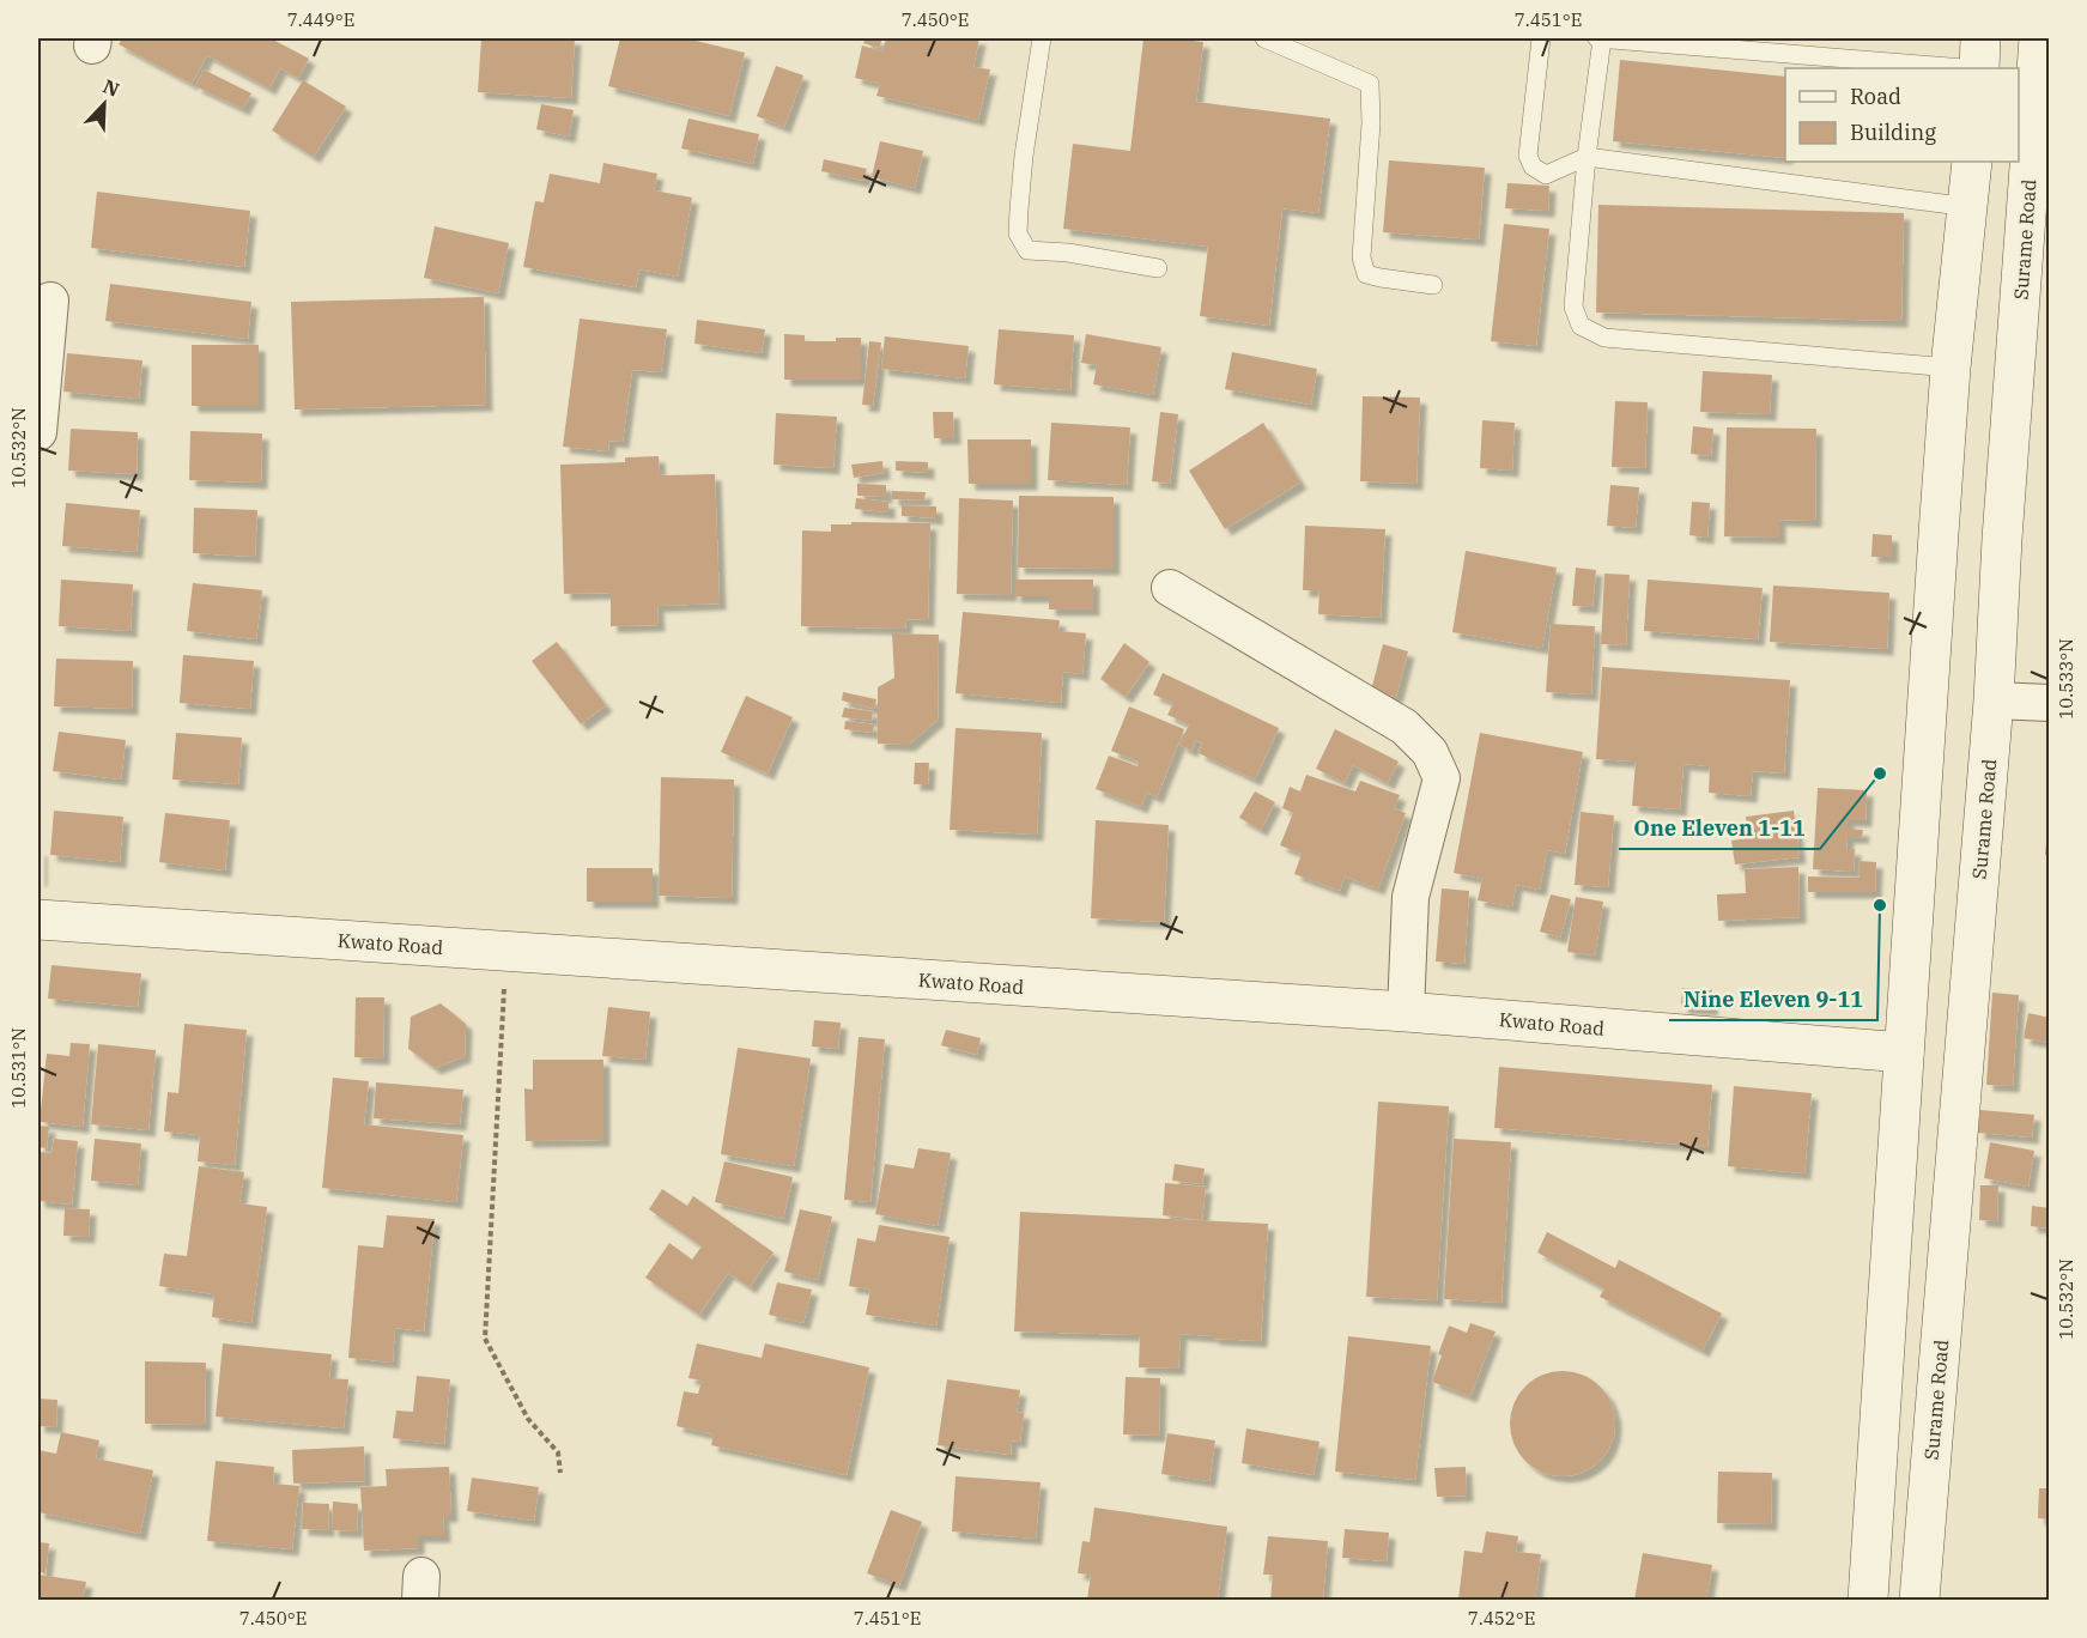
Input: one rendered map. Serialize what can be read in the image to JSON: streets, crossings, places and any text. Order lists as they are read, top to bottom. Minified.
{"streets":{"street":["Surame Road","Kwato Road"]},"places":["One Eleven 1-11","Nine Eleven 9-11"],"legend":["Road","Building"],"north":"top right","coordinates":["7.449°E","7.450°E","7.451°E","10.532°N","10.533°N","10.531°N","7.452°E"]}
